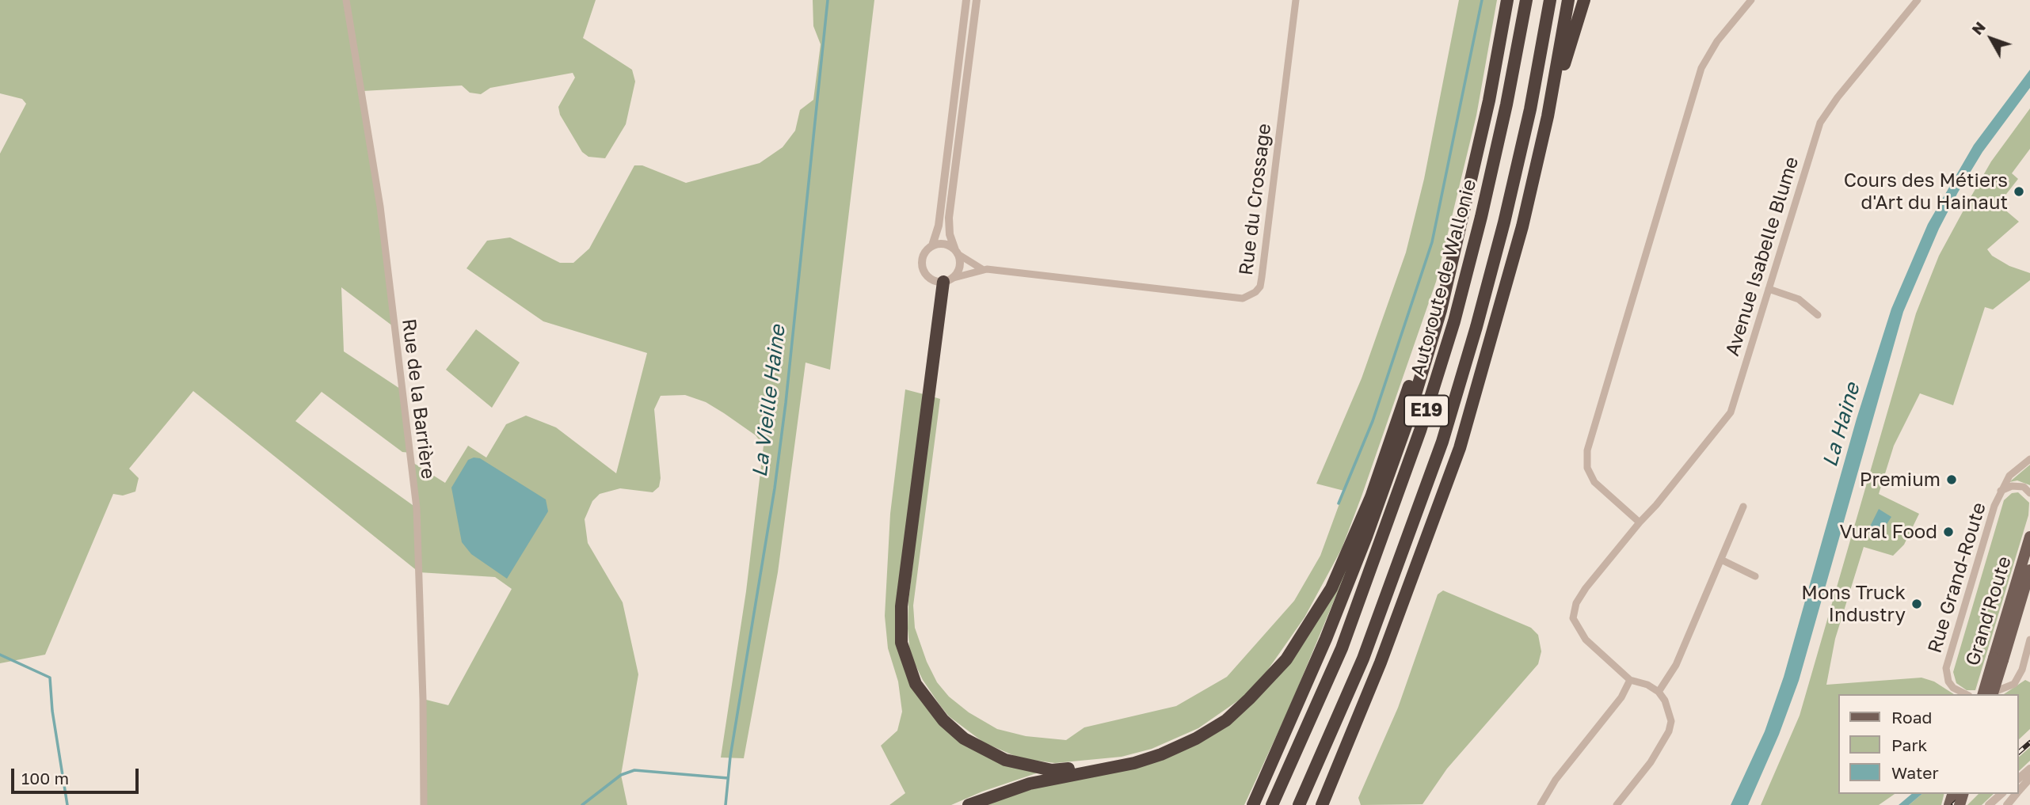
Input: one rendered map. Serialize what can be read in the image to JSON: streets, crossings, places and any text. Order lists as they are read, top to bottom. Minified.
{"streets":{"highway":["Autoroute de Wallonie","E19"],"main road":["Grand'Route"],"street":["Rue du Crossage","Avenue Isabelle Blume","Rue de la Barrière","Rue Grand-Route"]},"water":["La Vieille Haine","La Haine"],"places":["Cours des Métiers d'Art du Hainaut","Premium","Vural Food","Mons Truck Industry"],"legend":["Road","Park","Water"],"scale_bar":"100 m","north":"top left"}
